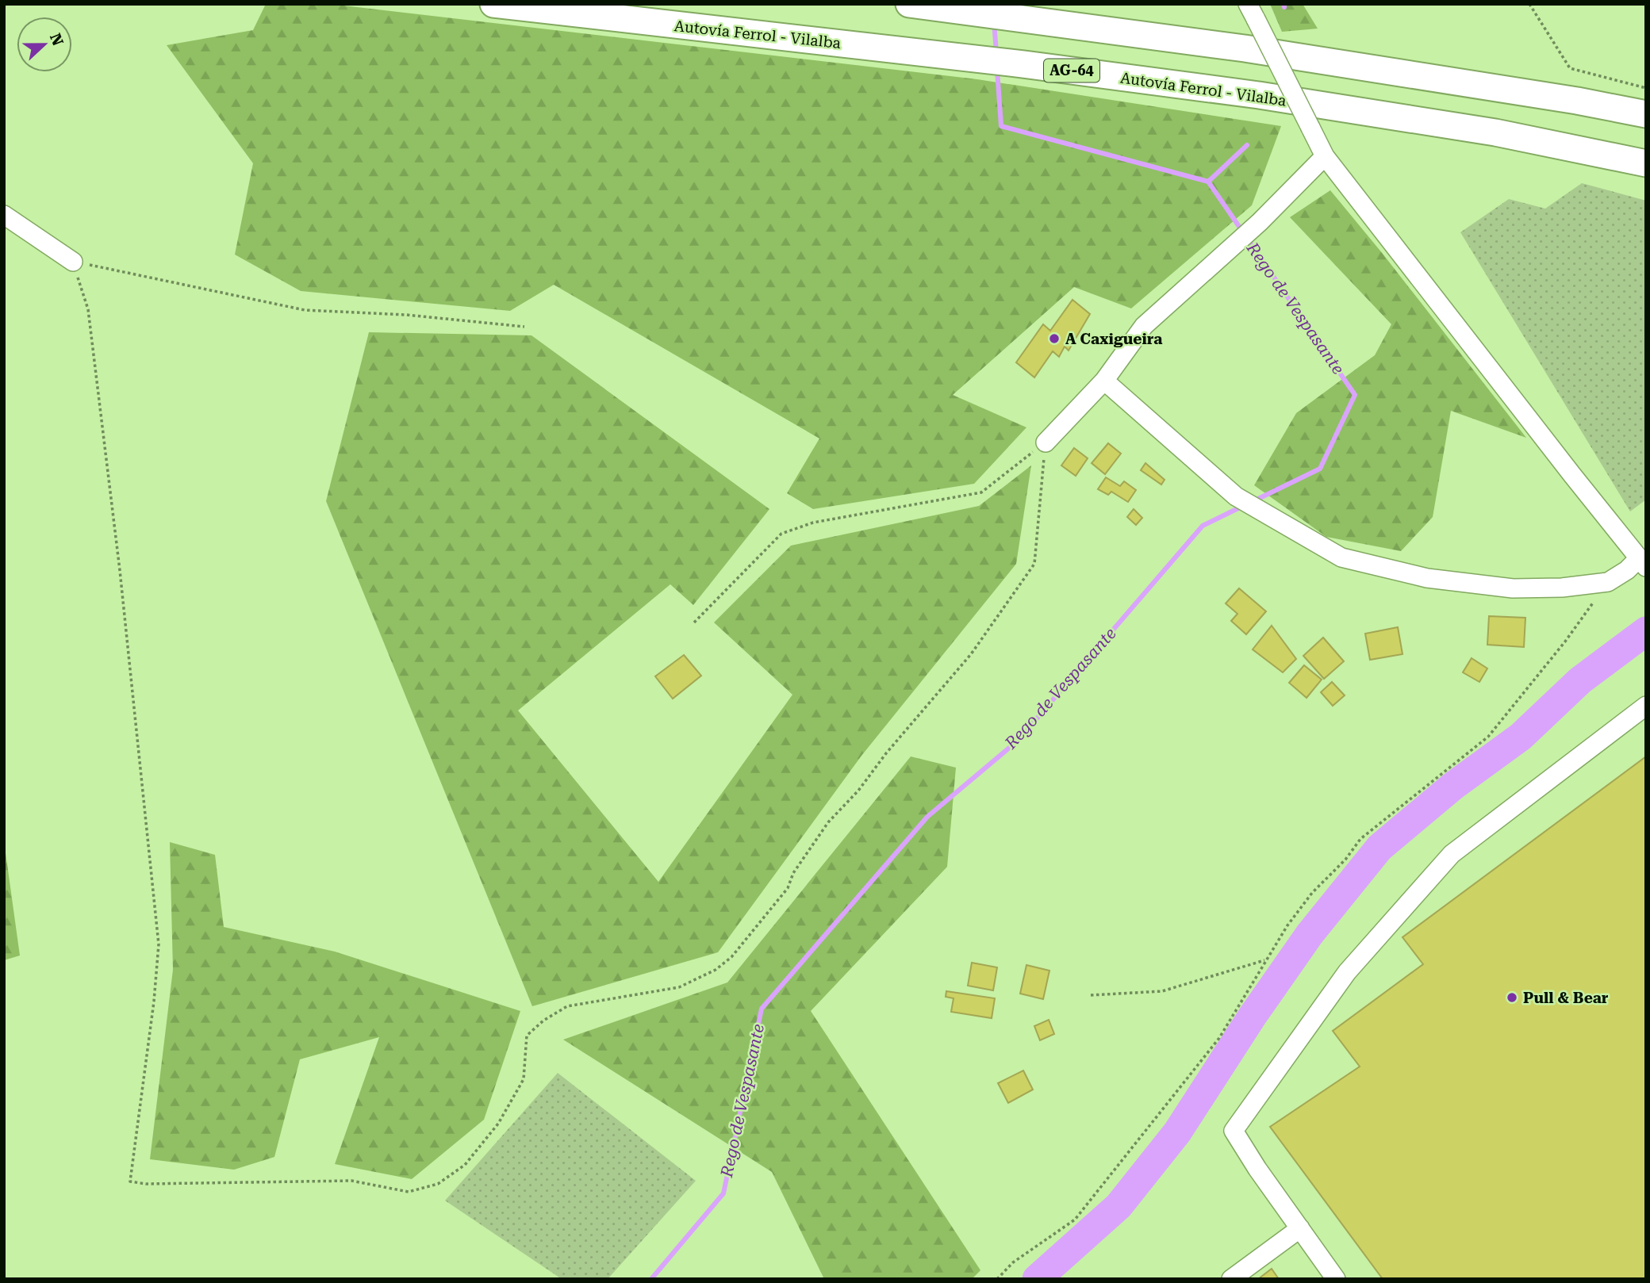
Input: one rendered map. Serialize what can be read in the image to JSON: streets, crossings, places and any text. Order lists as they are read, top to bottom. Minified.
{"streets":{"highway":["Autovía Ferrol - Vilalba","AG-64"]},"water":["Rego de Vespasante"],"places":["A Caxigueira","Pull & Bear"],"north":"right"}
